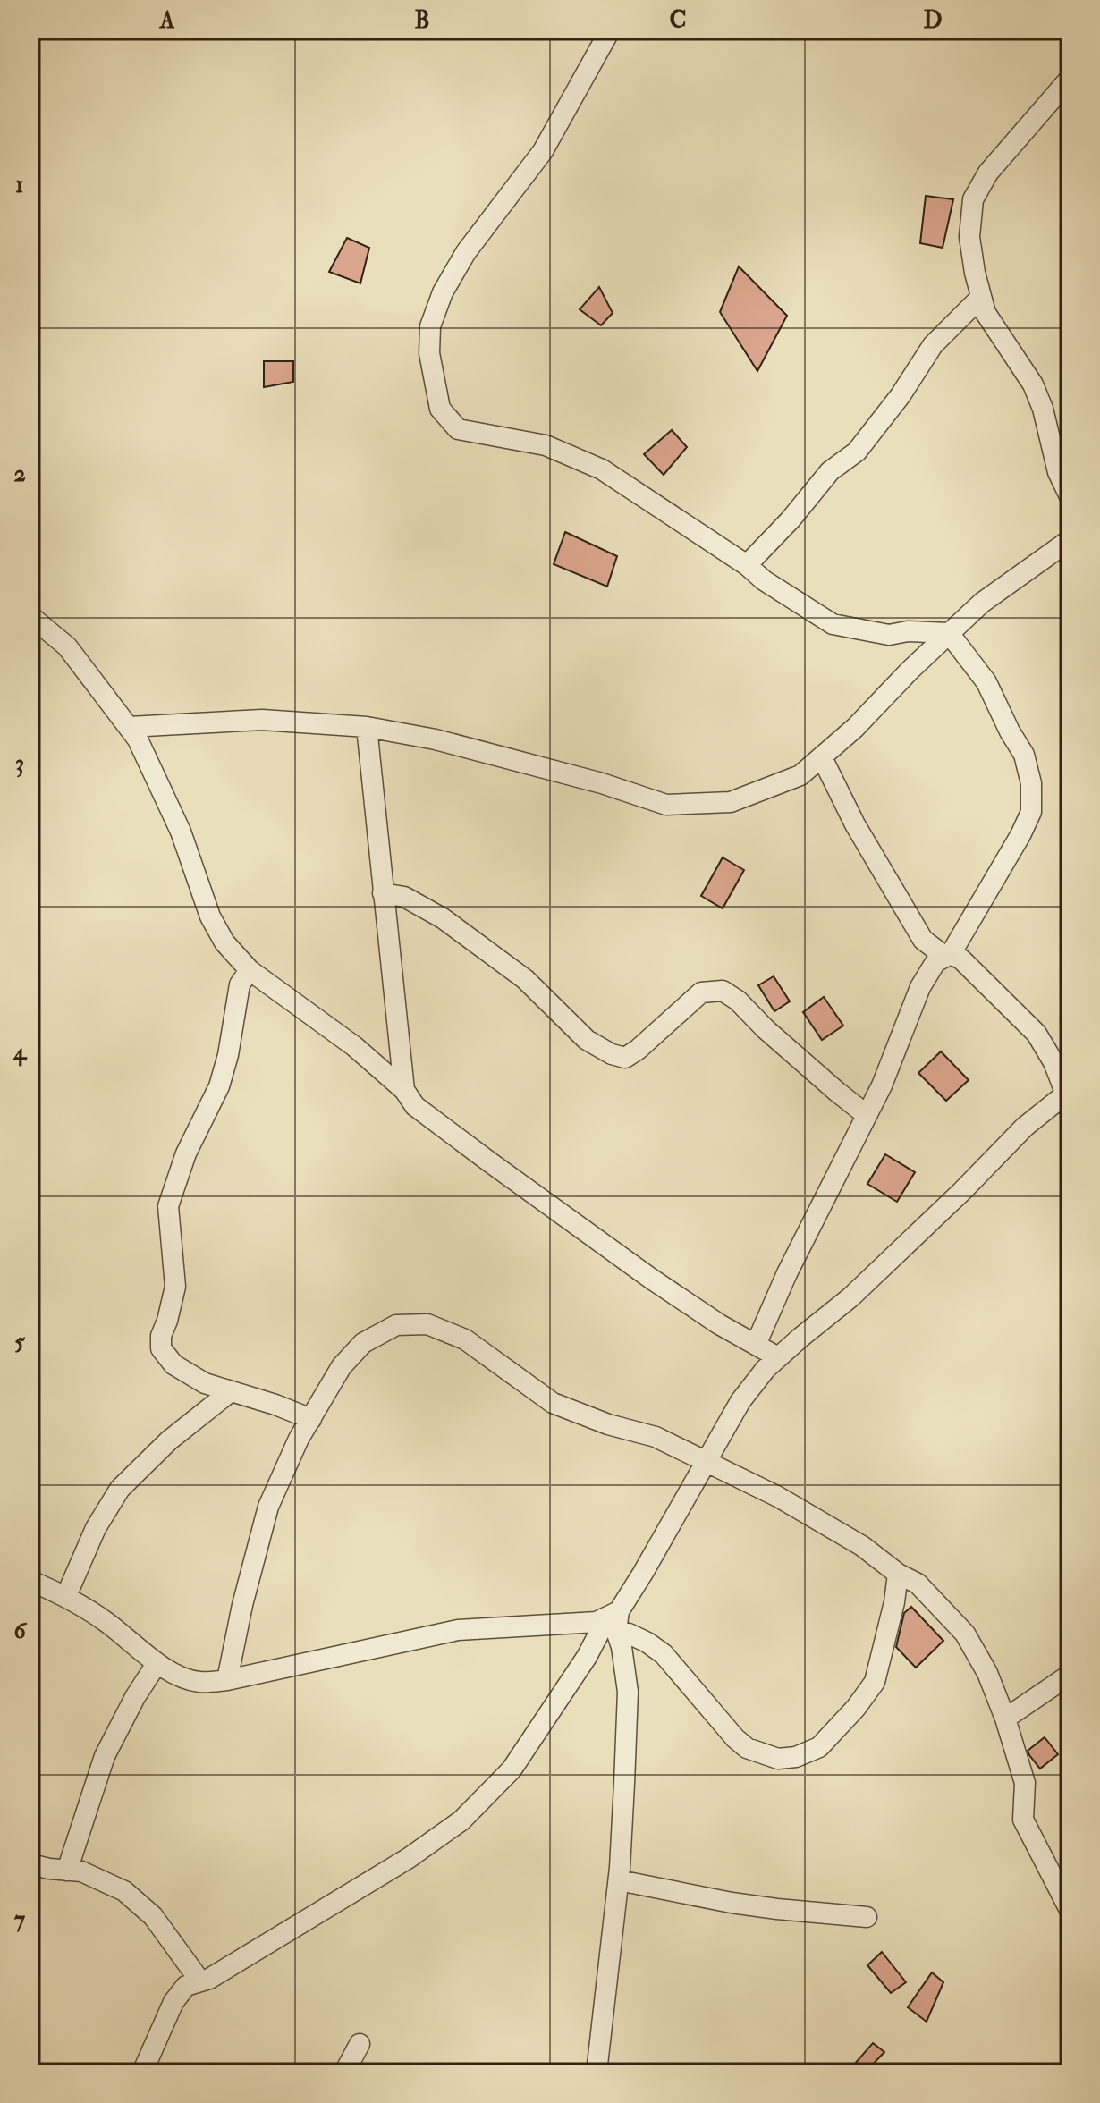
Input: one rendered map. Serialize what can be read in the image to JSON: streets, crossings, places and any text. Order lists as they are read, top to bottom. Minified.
{"grid":{"columns":["A","B","C","D"],"rows":["1","2","3","4","5","6","7"]}}
